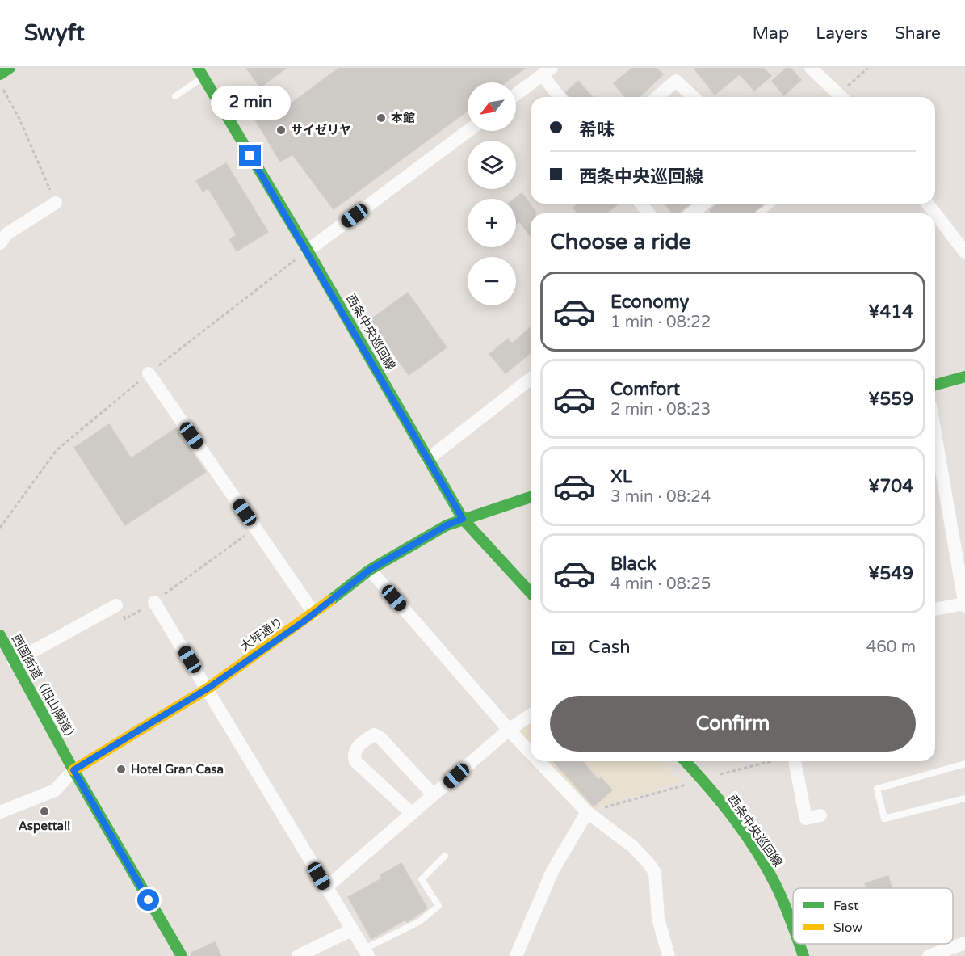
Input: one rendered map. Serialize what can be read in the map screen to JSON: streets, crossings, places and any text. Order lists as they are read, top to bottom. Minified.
{"streets":{"street":["西条中央巡回線","大坪通り","西国街道（旧山陽道）"]},"crossings":[["西条中央巡回線","大坪通り"],["大坪通り","西国街道（旧山陽道）"]],"places":["本館","サイゼリヤ","Hotel Gran Casa","Aspetta!!"],"legend":["Fast","Slow"],"north":"bottom left","page":{"header":"Swyft","nav":["Map","Layers","Share"],"map_buttons":["+","−"],"bubble":"2 min","banner":["希味","西条中央巡回線"],"heading":"Choose a ride","list":[{"name":"Economy","note":"1 min · 08:22","value":"¥414"},{"name":"Comfort","note":"2 min · 08:23","value":"¥559"},{"name":"XL","note":"3 min · 08:24","value":"¥704"},{"name":"Black","note":"4 min · 08:25","value":"¥549"}],"pay":["Cash","460 m"],"buttons":"Confirm"}}
